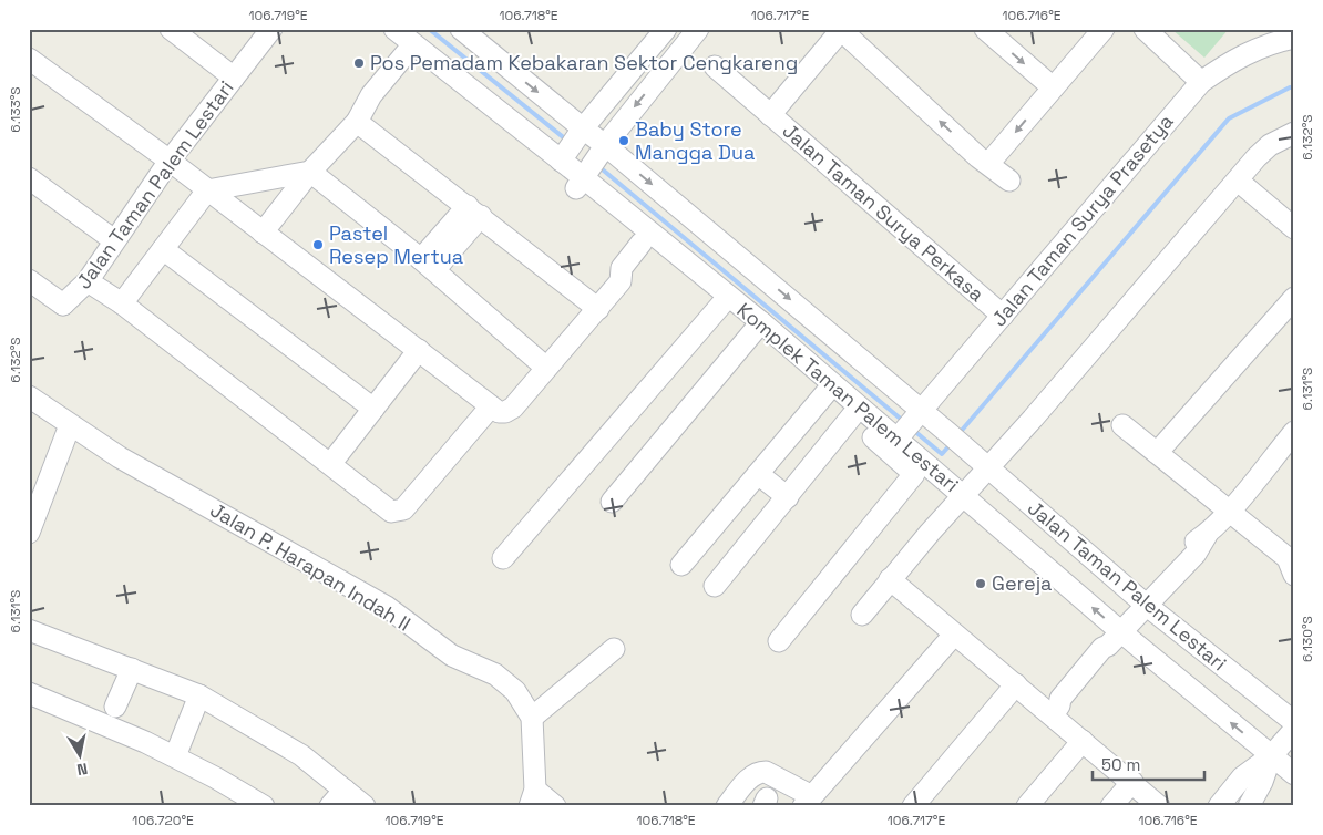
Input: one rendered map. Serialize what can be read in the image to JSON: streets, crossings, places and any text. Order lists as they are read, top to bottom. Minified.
{"streets":{"street":["Jalan Taman Palem Lestari","Jalan Taman Surya Perkasa","Jalan Taman Surya Prasetya","Komplek Taman Palem Lestari","Jalan P. Harapan Indah II"]},"crossings":[["Jalan Taman Palem Lestari","Komplek Taman Palem Lestari"],["Jalan Taman Surya Perkasa","Jalan Taman Surya Prasetya"],["Jalan Taman Surya Prasetya","Komplek Taman Palem Lestari"]],"places":["Pos Pemadam Kebakaran Sektor Cengkareng","Baby Store Mangga Dua","Pastel Resep Mertua","Gereja"],"scale_bar":"50 m","north":"bottom","coordinates":["106.719°E","106.718°E","106.717°E","106.716°E","6.133°S","6.132°S","6.131°S","6.130°S","106.720°E"]}
